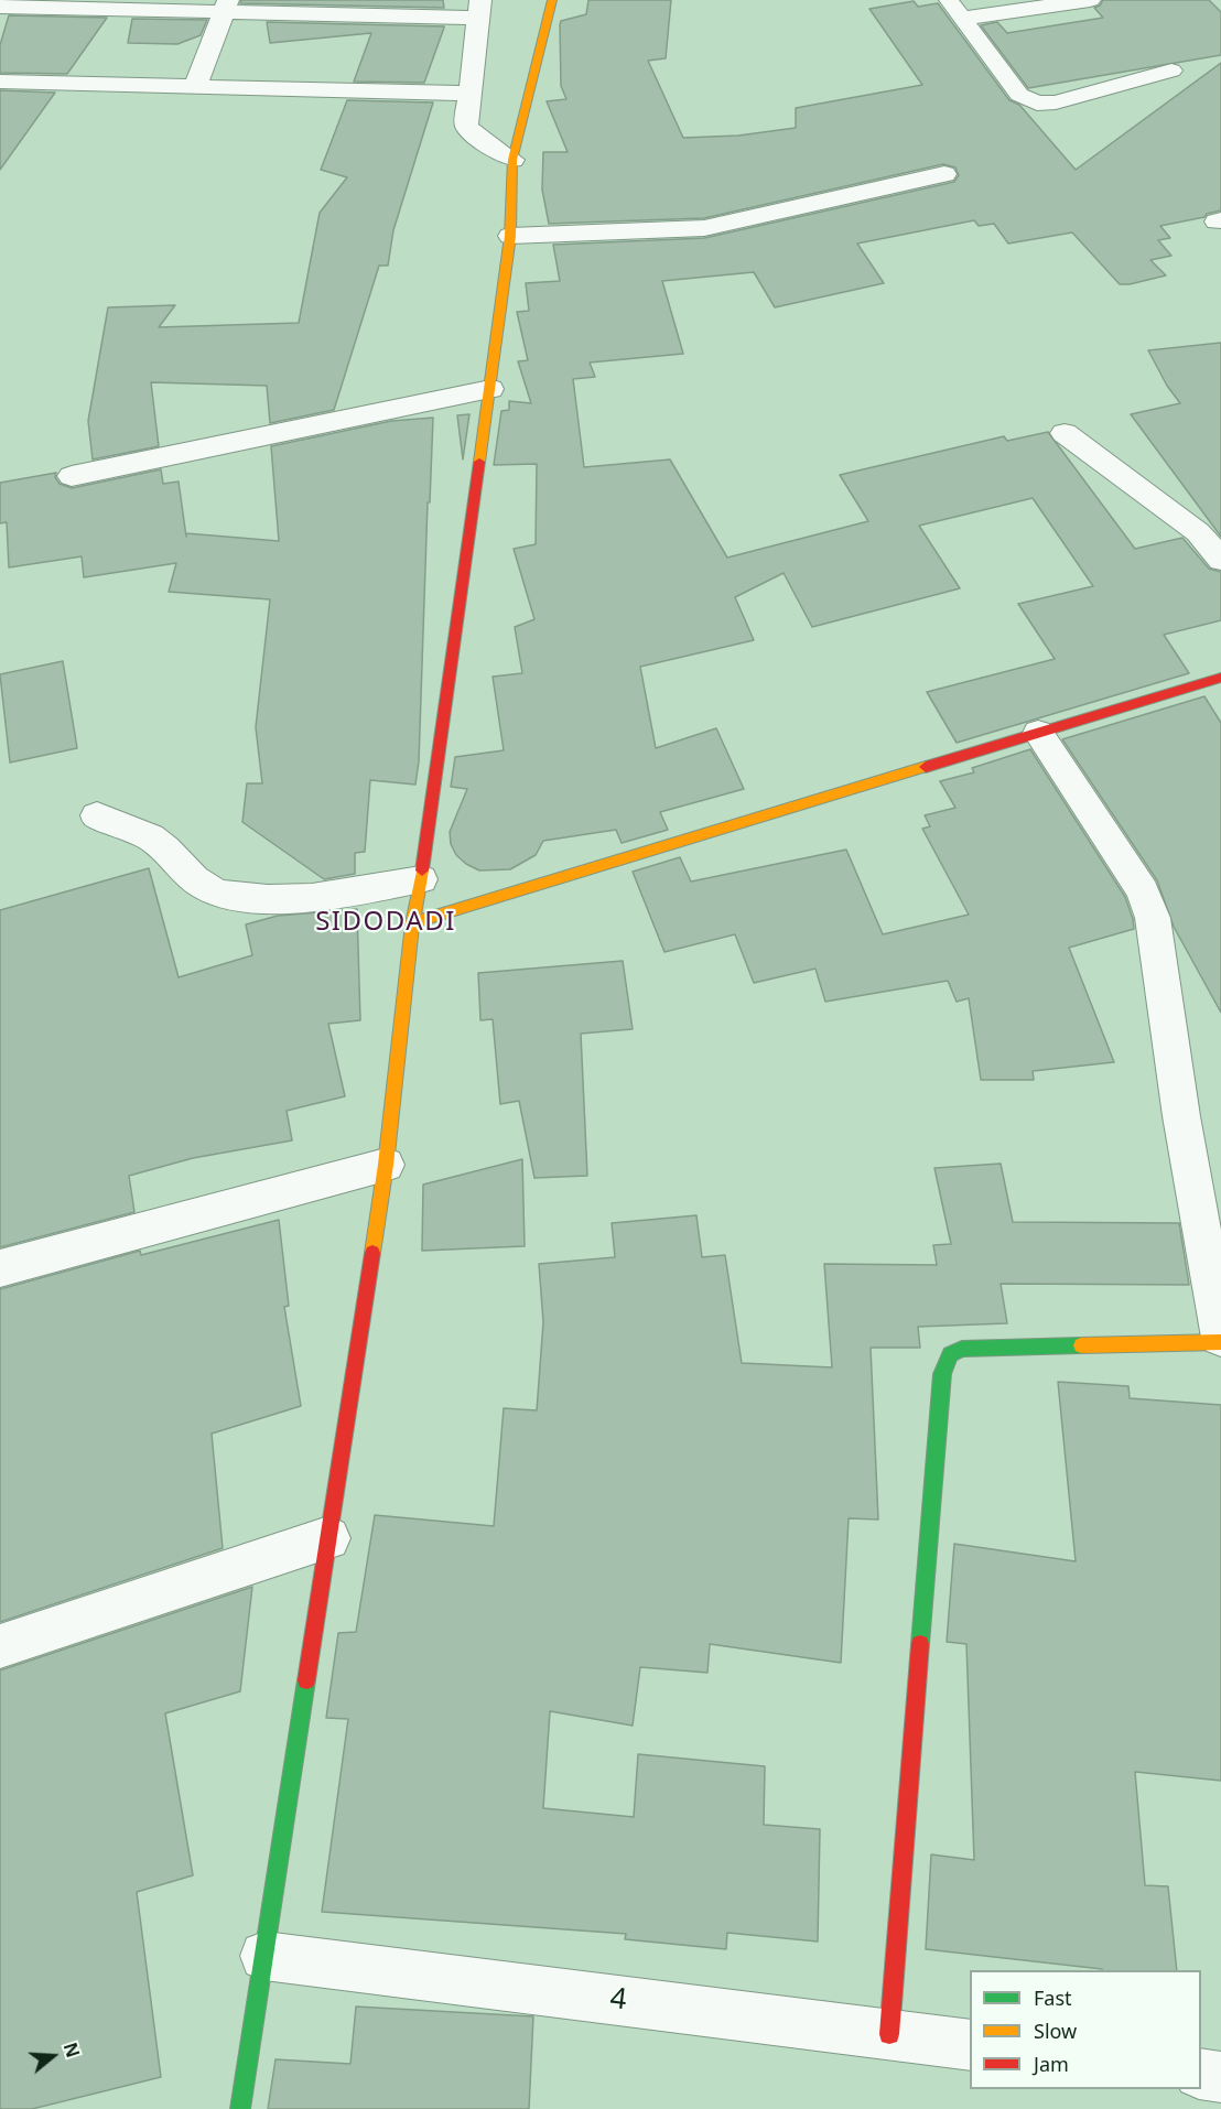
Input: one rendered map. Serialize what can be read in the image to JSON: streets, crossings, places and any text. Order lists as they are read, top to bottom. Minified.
{"streets":{"street":["4"]},"districts":["SIDODADI"],"legend":["Fast","Slow","Jam"],"north":"right"}
